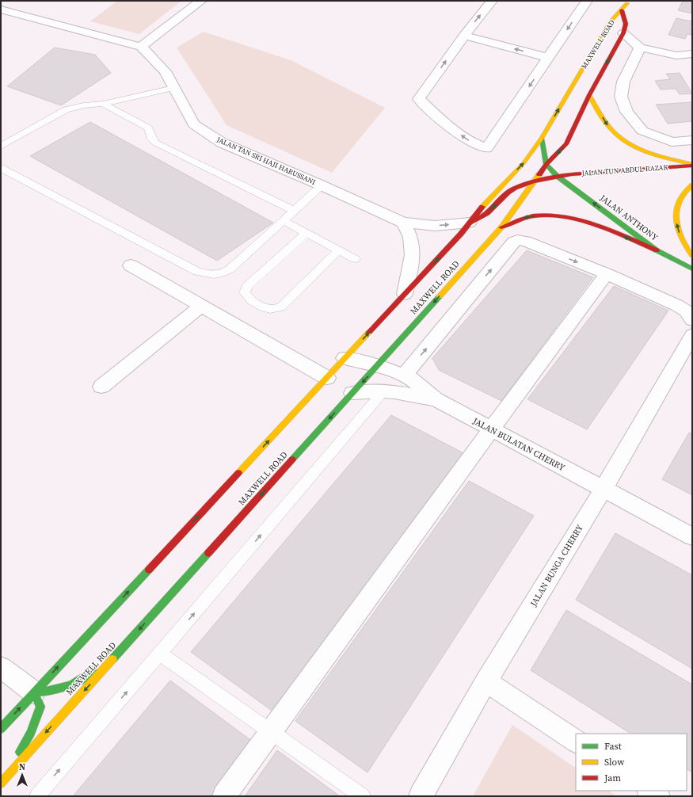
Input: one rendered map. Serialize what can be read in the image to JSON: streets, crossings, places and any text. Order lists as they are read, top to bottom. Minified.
{"streets":{"main road":["MAXWELL ROAD","JALAN TUN ABDUL RAZAK","JALAN ANTHONY"],"street":["JALAN TAN SRI HAJI HARUSSANI","JALAN BULATAN CHERRY","JALAN BUNGA CHERRY"]},"crossings":[["MAXWELL ROAD","JALAN TAN SRI HAJI HARUSSANI"],["MAXWELL ROAD","JALAN TUN ABDUL RAZAK"],["MAXWELL ROAD","JALAN ANTHONY"],["MAXWELL ROAD","JALAN BULATAN CHERRY"],["JALAN TUN ABDUL RAZAK","JALAN ANTHONY"],["JALAN BULATAN CHERRY","JALAN BUNGA CHERRY"]],"one_way":["JALAN ANTHONY"],"legend":["Fast","Slow","Jam"],"north":"top"}
